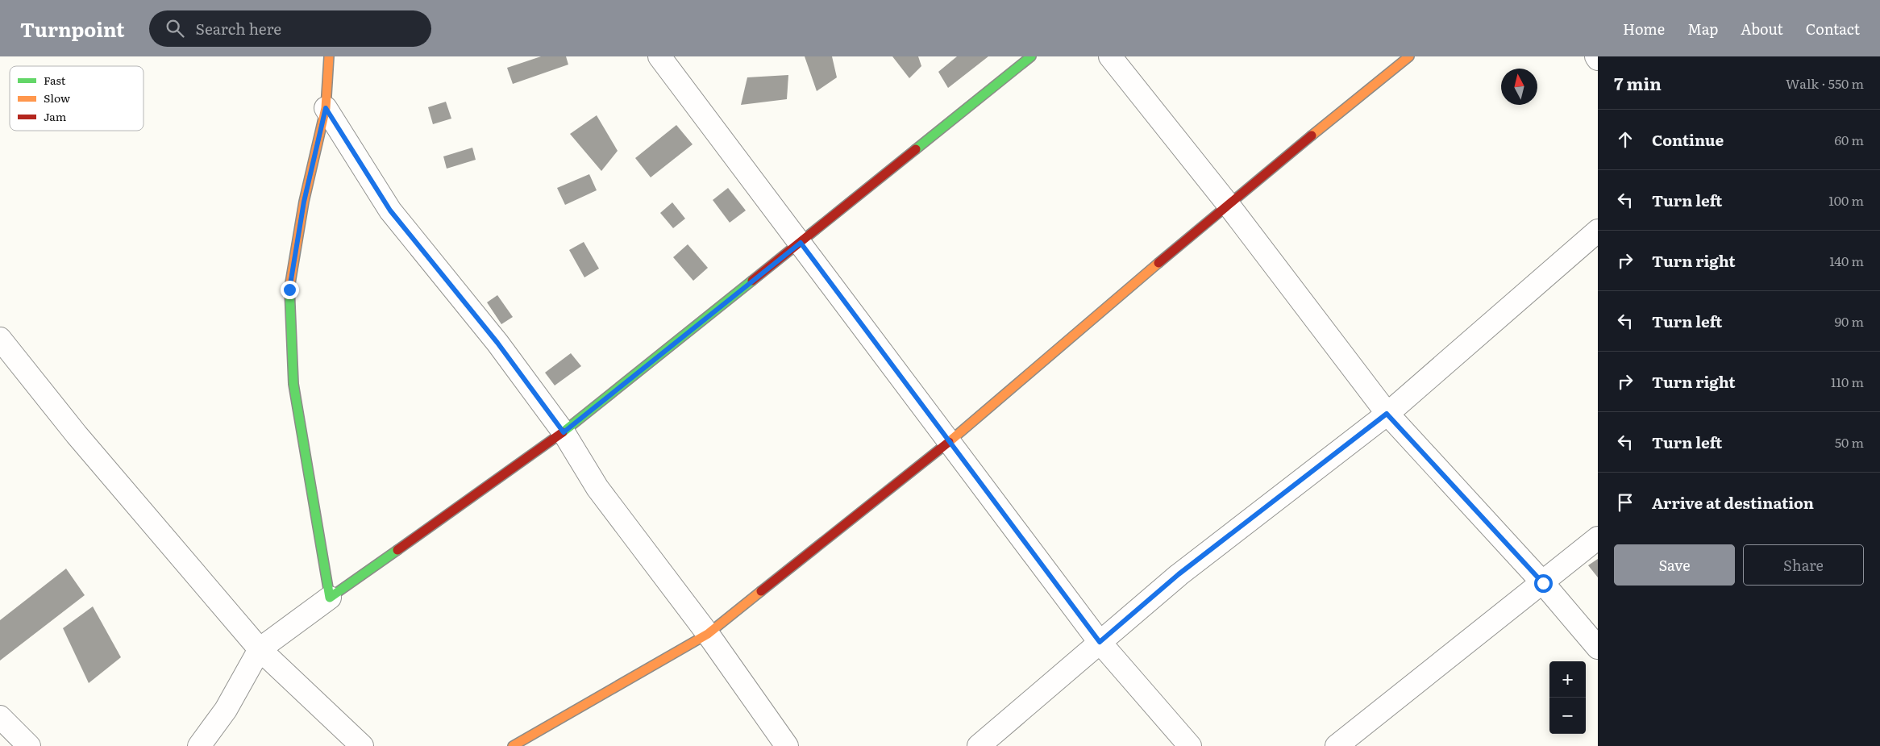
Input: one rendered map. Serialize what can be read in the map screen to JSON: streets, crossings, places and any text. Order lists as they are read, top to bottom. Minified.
{"legend":["Fast","Slow","Jam"],"north":"top","page":{"header":"Turnpoint","search":"Search here","nav":["Home","Map","About","Contact"],"heading":["7 min","Walk · 550 m"],"list":[["Continue","60 m"],["Turn left","100 m"],["Turn right","140 m"],["Turn left","90 m"],["Turn right","110 m"],["Turn left","50 m"],"Arrive at destination"],"buttons":["Save","Share"],"map_buttons":["+","−"]}}
